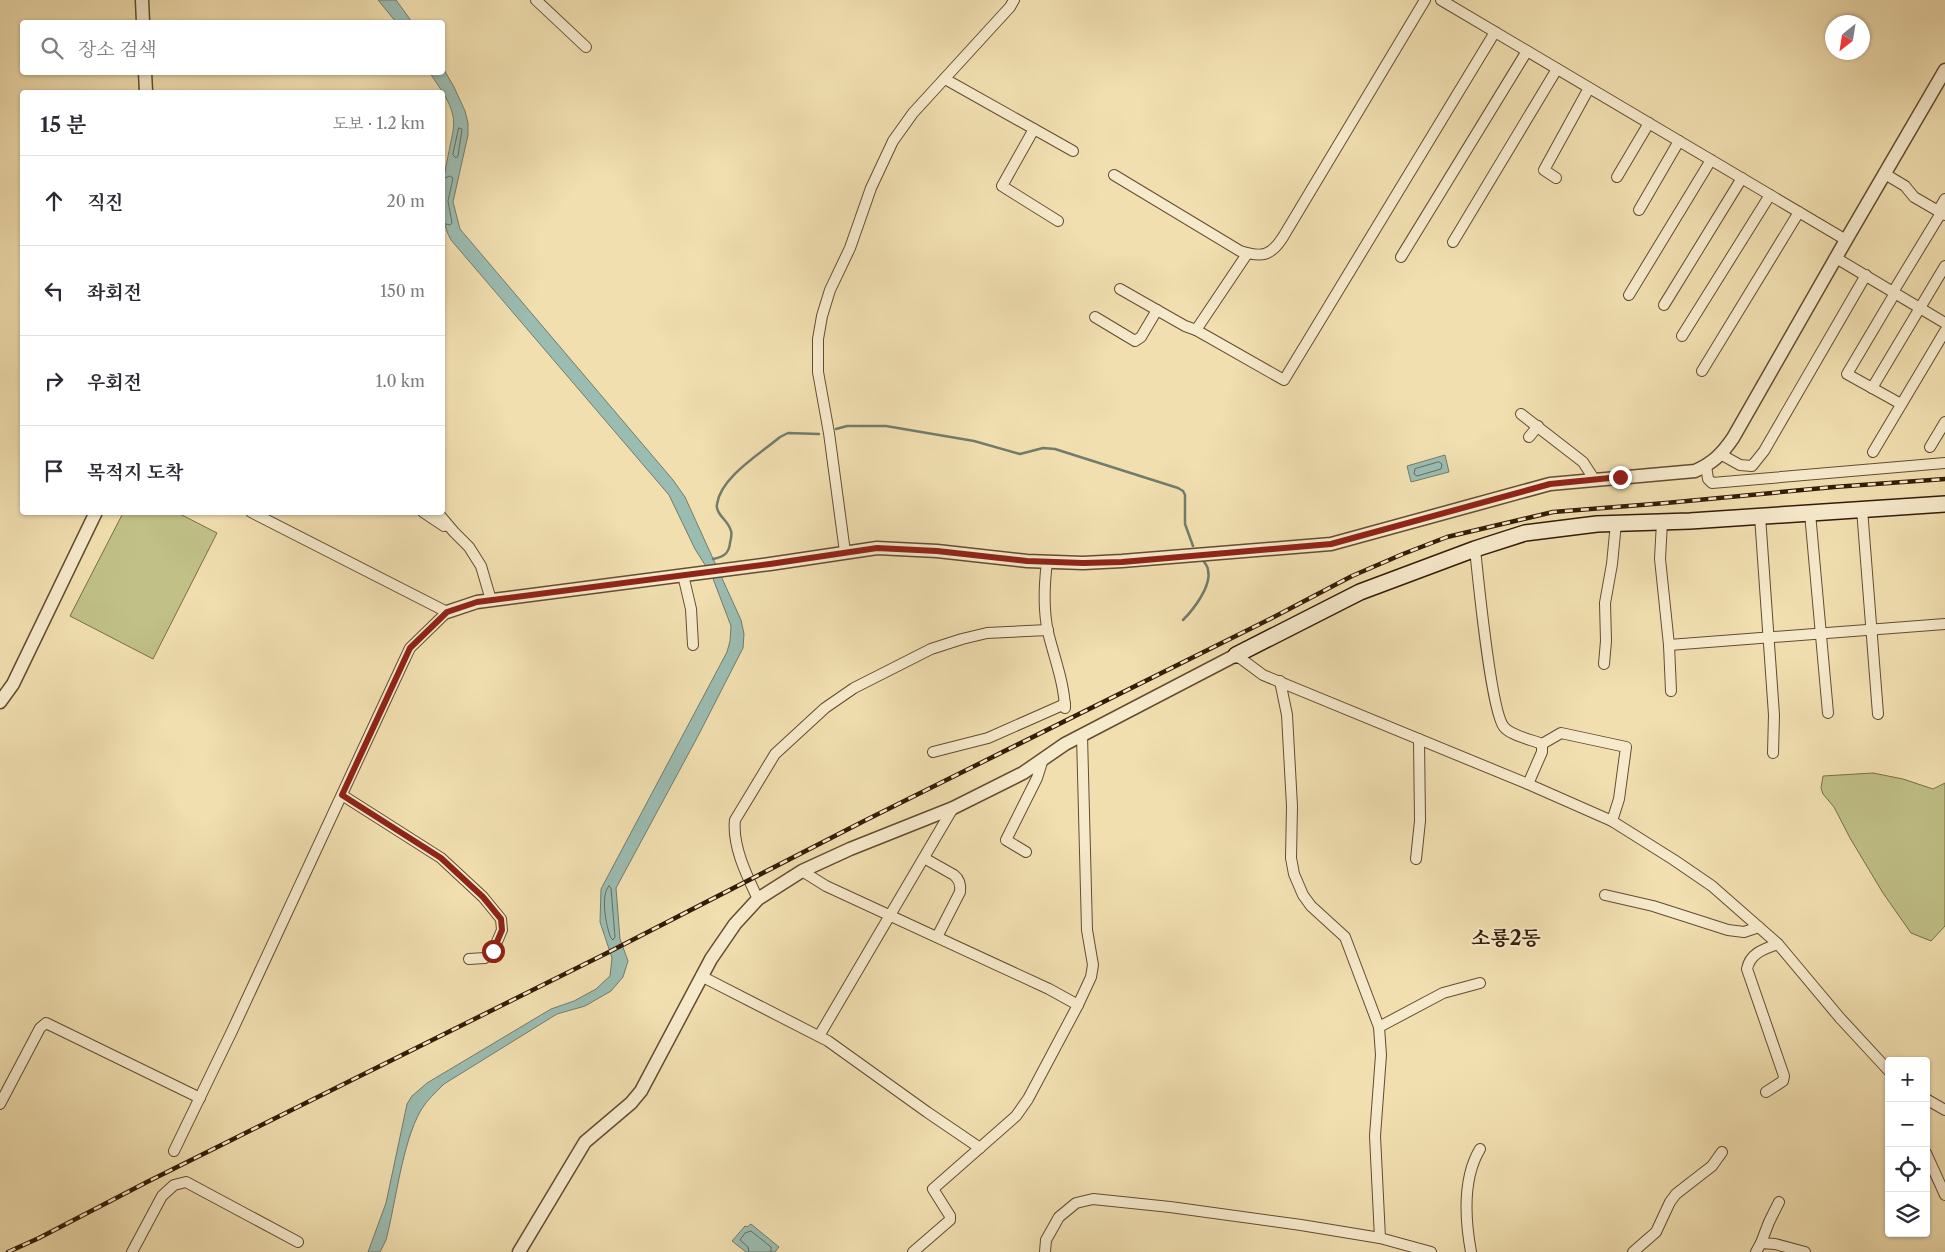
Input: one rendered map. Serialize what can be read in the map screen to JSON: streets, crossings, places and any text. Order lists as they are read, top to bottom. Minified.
{"districts":["소룡2동"],"north":"bottom left","page":{"search":"장소 검색","heading":["15 분","도보 · 1.2 km"],"list":[["직진","20 m"],["좌회전","150 m"],["우회전","1.0 km"],"목적지 도착"],"map_buttons":["+","−"]}}
